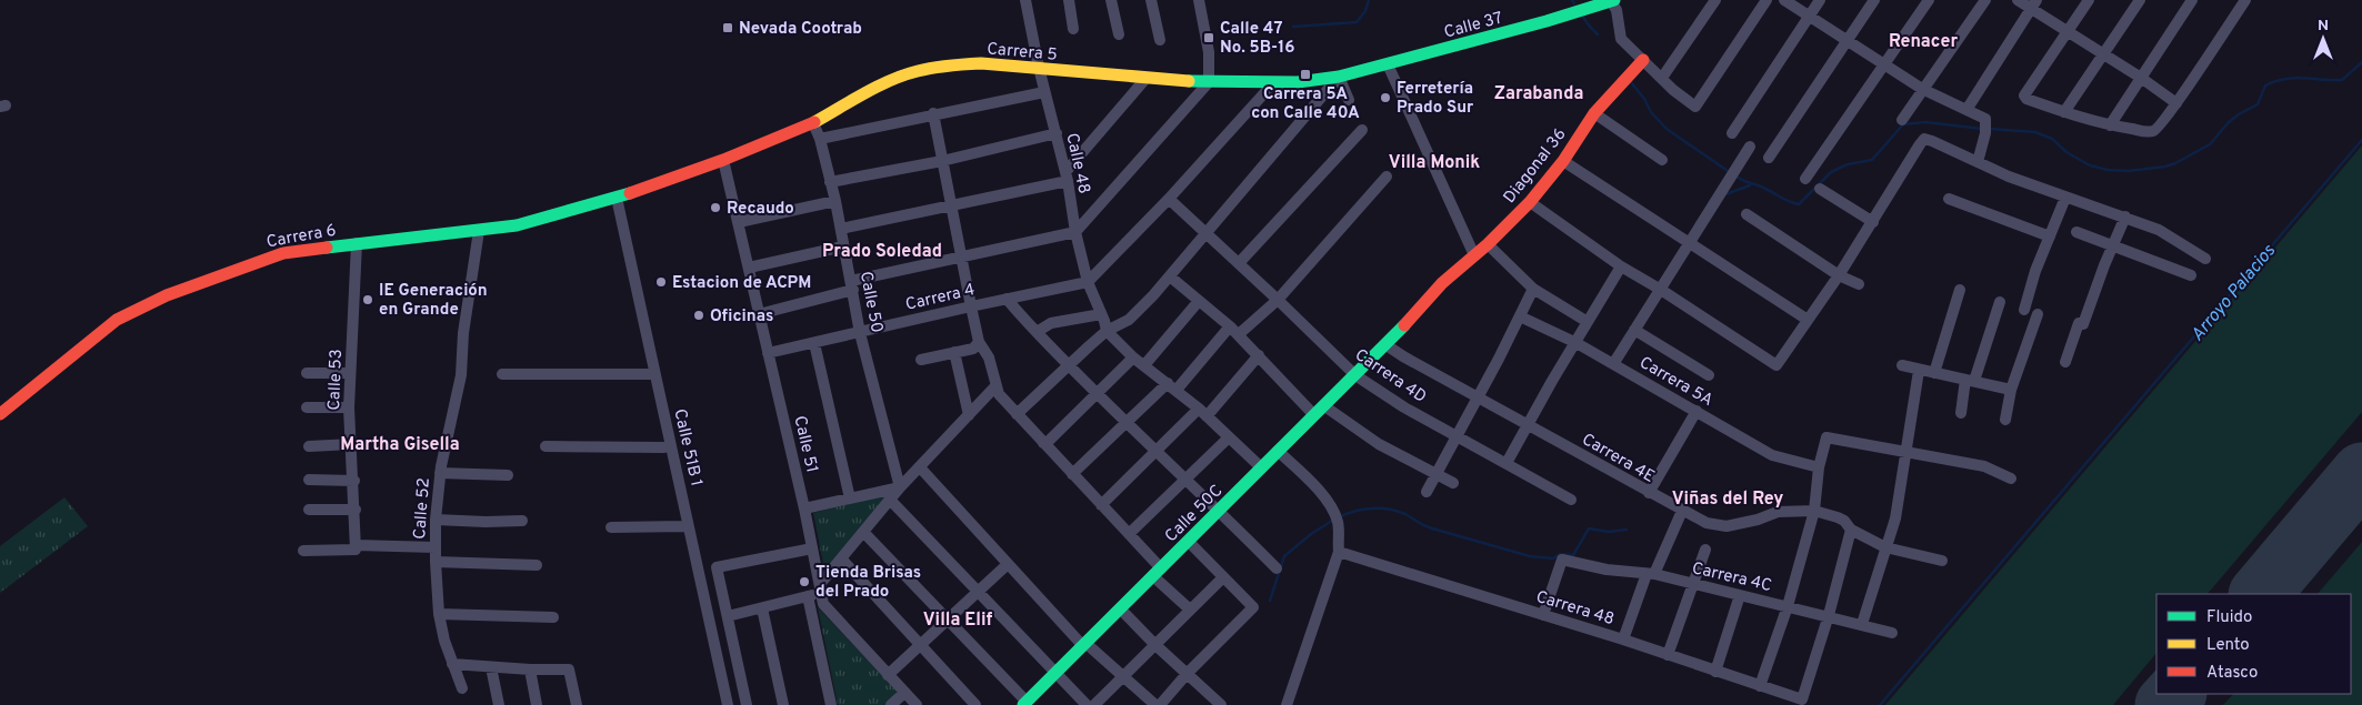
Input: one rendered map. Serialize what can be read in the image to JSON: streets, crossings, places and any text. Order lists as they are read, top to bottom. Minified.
{"streets":{"main road":["Calle 37","Carrera 5","Diagonal 36","Carrera 6","Calle 50C"],"street":["Calle 48","Carrera 4","Calle 50","Carrera 4D","Calle 53","Carrera 5A","Calle 51","Calle 51B 1","Carrera 4E","Calle 52","Carrera 4C","Carrera 48"]},"crossings":[["Calle 37","Carrera 5"],["Carrera 5","Calle 48"],["Carrera 5","Carrera 6"],["Carrera 5","Calle 50"],["Carrera 5","Calle 51"],["Carrera 5","Calle 51B 1"],["Calle 48","Carrera 4"],["Diagonal 36","Carrera 4E"],["Diagonal 36","Calle 50C"],["Carrera 6","Calle 53"],["Carrera 6","Calle 51B 1"],["Carrera 6","Calle 52"],["Carrera 4","Calle 50"],["Carrera 4","Calle 51"],["Carrera 4D","Calle 50C"],["Carrera 4E","Calle 50C"],["Carrera 4C","Carrera 48"]],"districts":["Renacer","Zarabanda","Villa Monik","Prado Soledad","Martha Gisella","Viñas del Rey","Villa Elif"],"water":["Arroyo Palacios"],"places":{"transit":["Nevada Cootrab","Calle 47 No. 5B-16","Carrera 5A con Calle 40A"],"other":["Ferretería Prado Sur","Recaudo","Estacion de ACPM","IE Generación en Grande","Oficinas","Tienda Brisas del Prado"]},"legend":["Fluido","Lento","Atasco"],"north":"top"}
